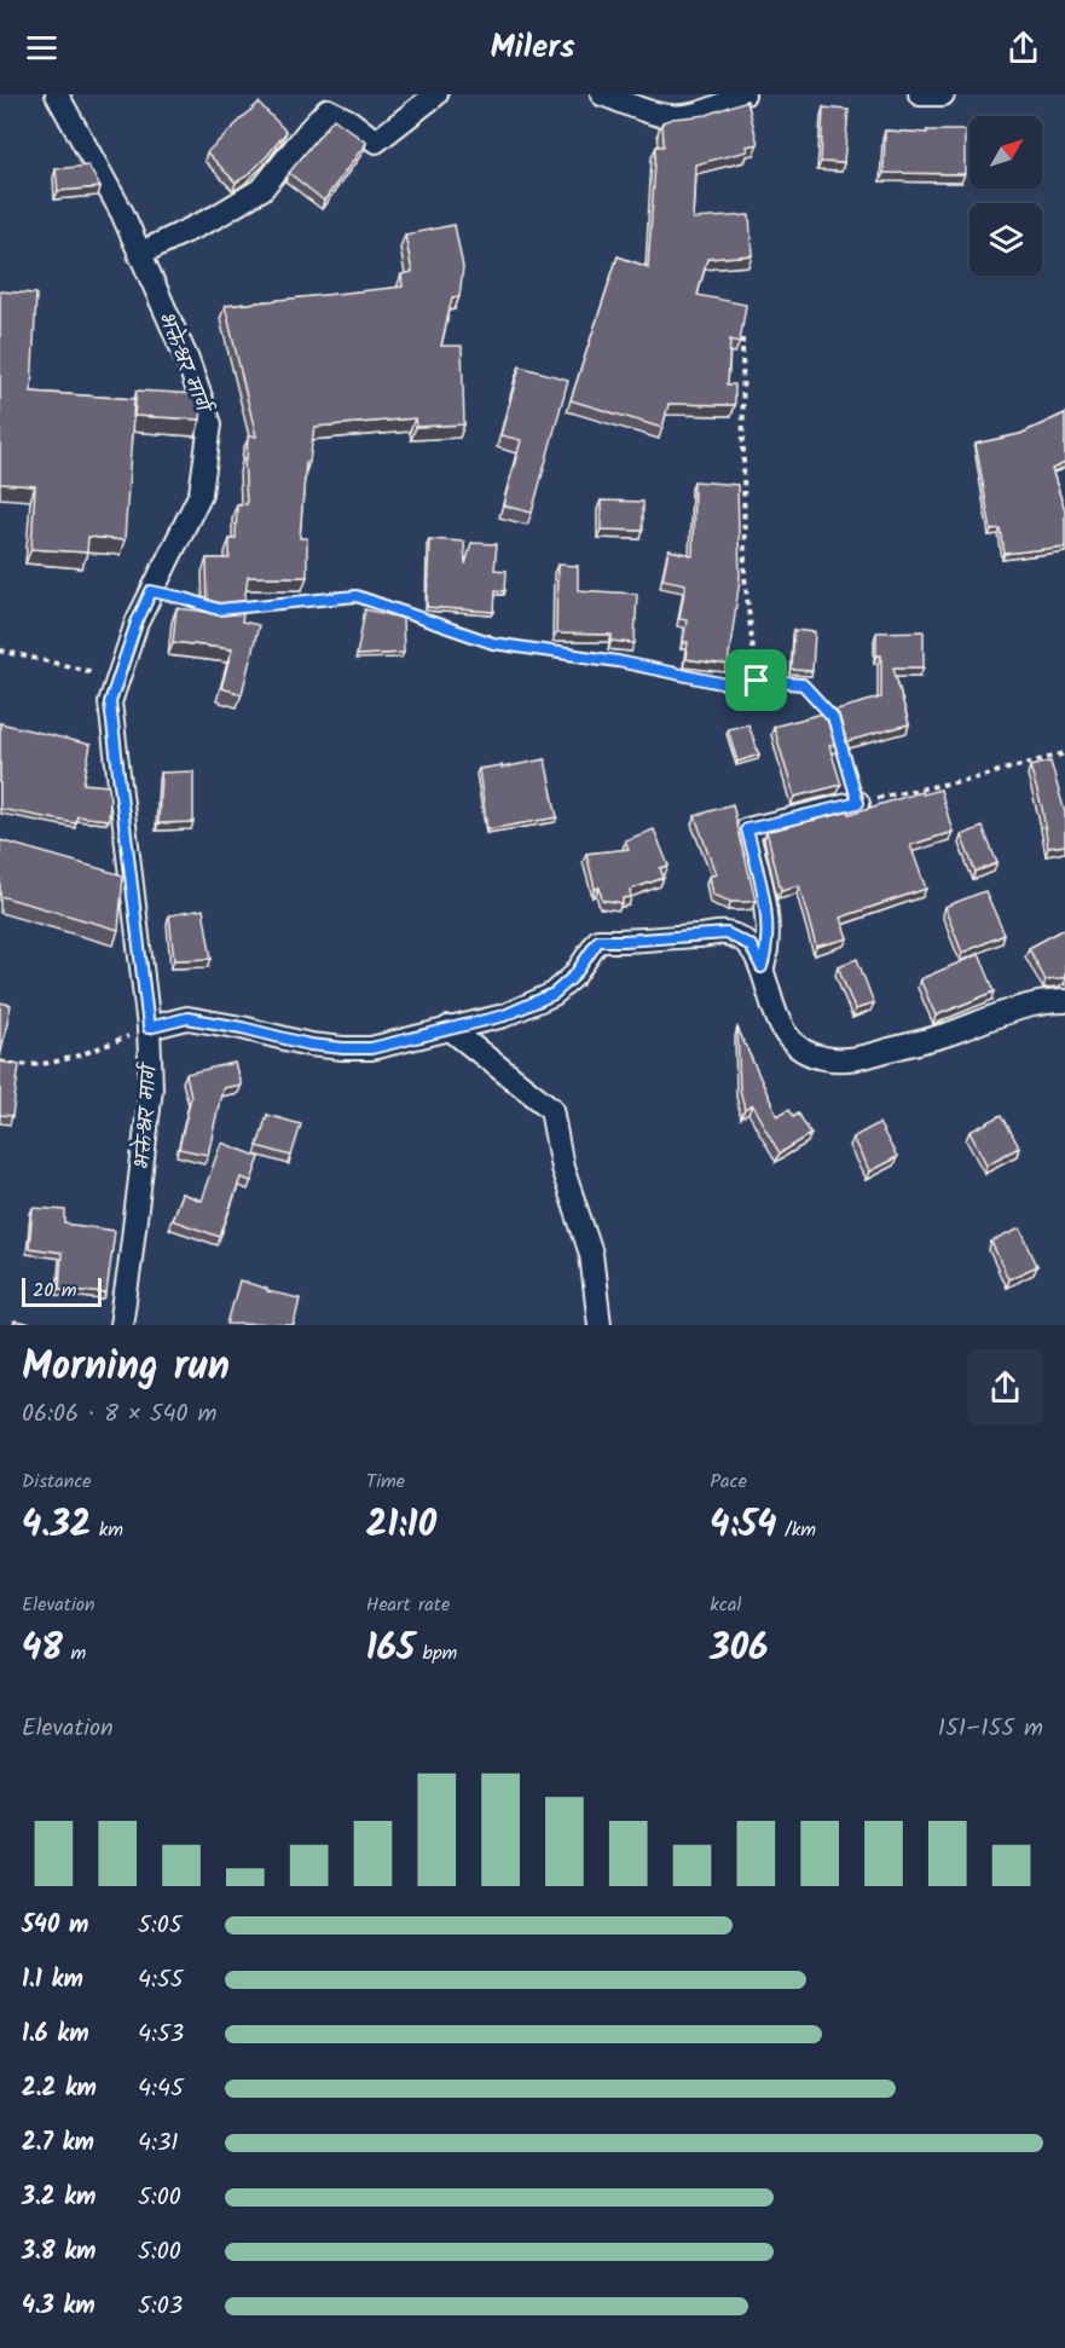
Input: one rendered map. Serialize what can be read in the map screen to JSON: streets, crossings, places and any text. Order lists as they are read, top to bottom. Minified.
{"streets":{"street":["भक्तेश्वर मार्ग"]},"scale_bar":"20 m","north":"top right","page":{"header":"Milers","scale":"20 m","heading":["Morning run","06:06 · 8 × 540 m"],"stats":[["Distance","4.32 km"],["Time","21:10"],["Pace","4:54 /km"],["Elevation","48 m"],["Heart rate","165 bpm"],["kcal","306"]],"chart":["Elevation","151–155 m"],"list":[{"name":"540 m","note":"5:05"},{"name":"1.1 km","note":"4:55"},{"name":"1.6 km","note":"4:53"},{"name":"2.2 km","note":"4:45"},{"name":"2.7 km","note":"4:31"},{"name":"3.2 km","note":"5:00"},{"name":"3.8 km","note":"5:00"},{"name":"4.3 km","note":"5:03"}]}}
